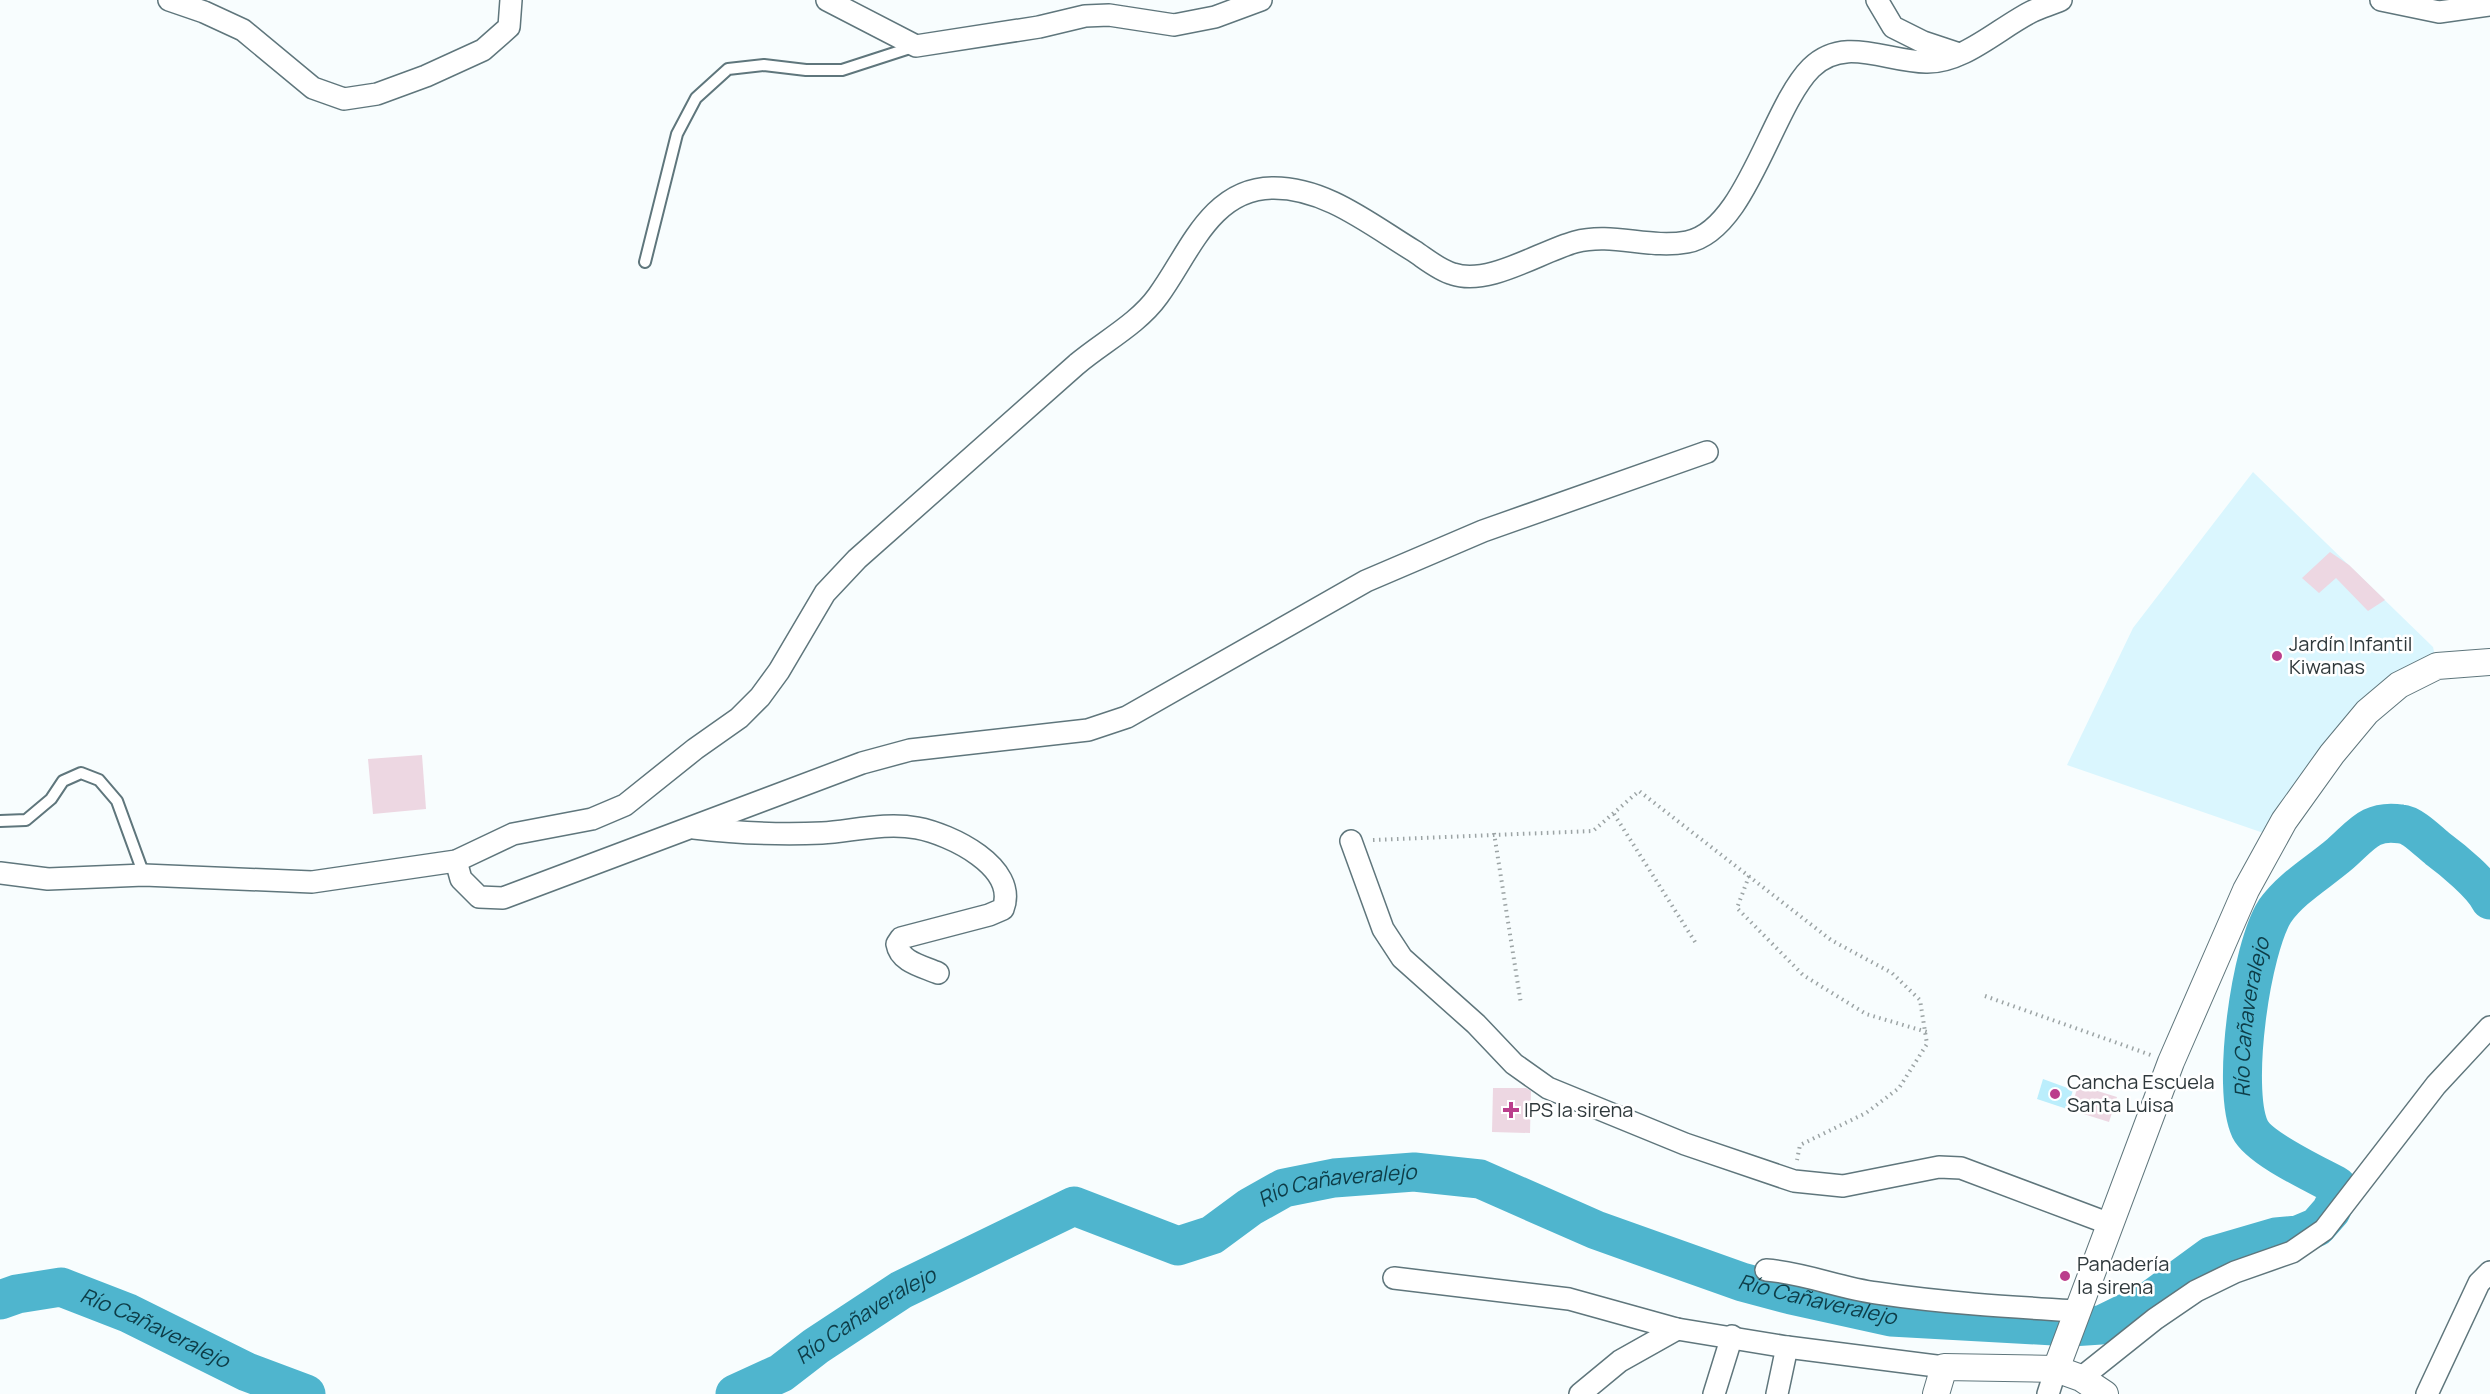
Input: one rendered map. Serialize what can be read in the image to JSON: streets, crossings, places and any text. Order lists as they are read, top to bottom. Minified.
{"water":["Río Cañaveralejo"],"places":{"other":["Jardín Infantil Kiwanas","Cancha Escuela Santa Luisa","Panadería la sirena"],"health":["IPS la sirena"]}}
